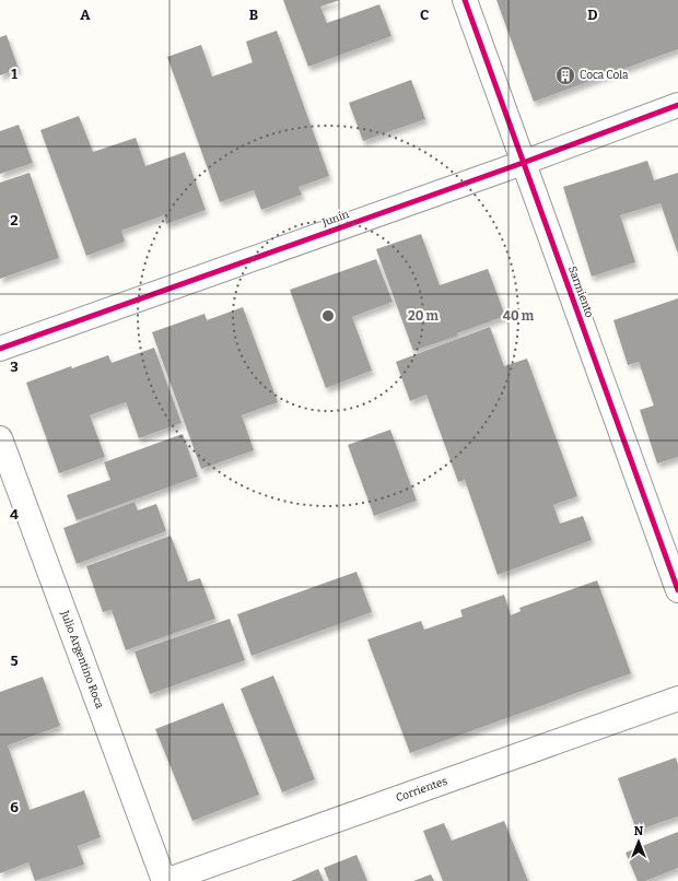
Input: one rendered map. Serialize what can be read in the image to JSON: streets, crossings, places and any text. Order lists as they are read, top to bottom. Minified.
{"streets":{"street":["Junín","Sarmiento","Julio Argentino Roca","Corrientes"]},"crossings":[["Junín","Sarmiento"],["Julio Argentino Roca","Corrientes"]],"places":{"building":["Coca Cola"]},"north":"top","grid":{"columns":["A","B","C","D"],"rows":["1","2","3","4","5","6"]},"rings":["20 m","40 m"]}
